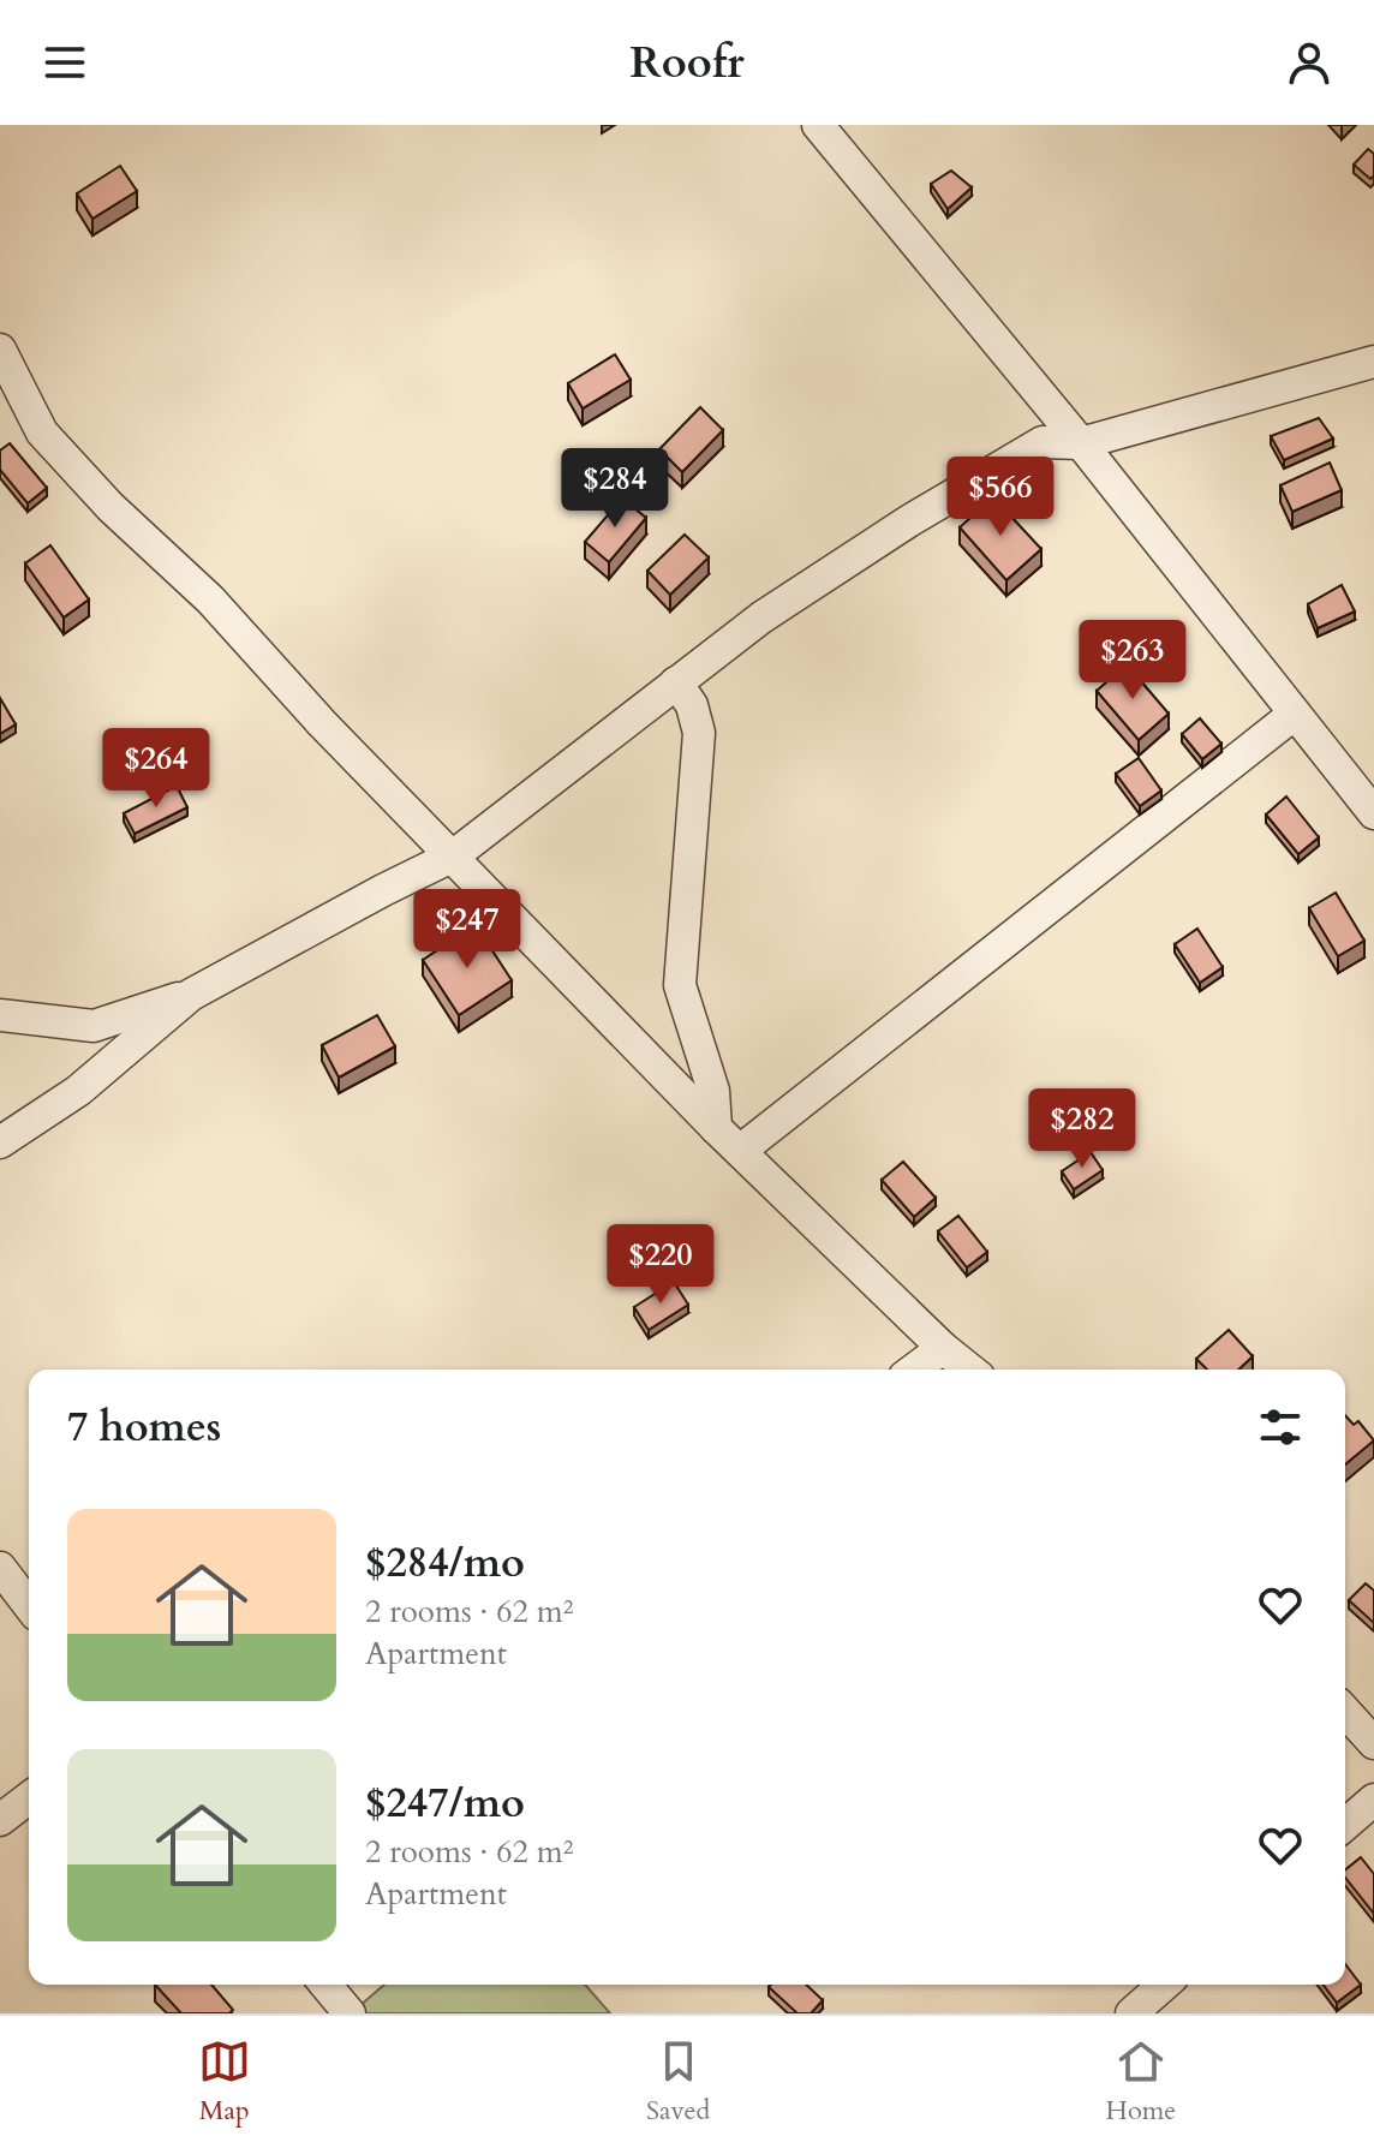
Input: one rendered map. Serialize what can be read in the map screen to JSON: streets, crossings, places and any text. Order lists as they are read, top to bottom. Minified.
{"page":{"header":"Roofr","price":["$284","$566","$263","$264","$247","$282","$220"],"heading":"7 homes","list":[{"name":"$284/mo","note":"2 rooms · 62 m² · Apartment"},{"name":"$247/mo","note":"2 rooms · 62 m² · Apartment"}],"tabs":["Map","Saved","Home"]}}
